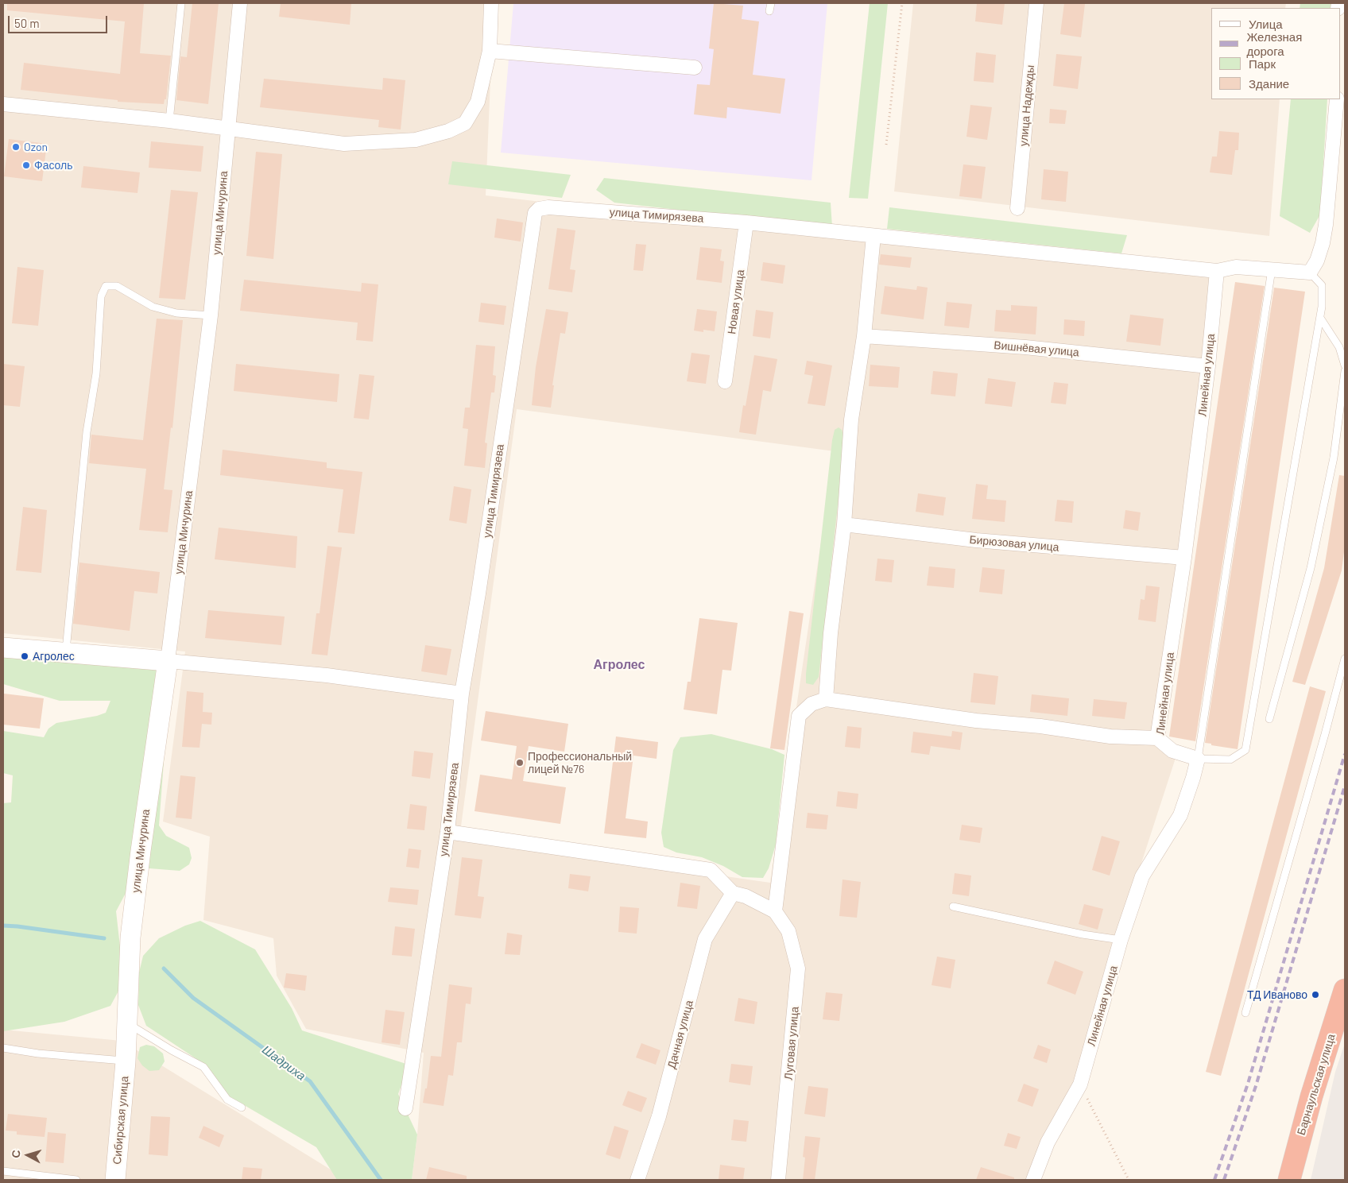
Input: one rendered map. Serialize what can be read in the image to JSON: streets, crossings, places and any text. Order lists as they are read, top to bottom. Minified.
{"streets":{"highway":["Барнаульская улица"],"street":["улица Надежды","улица Мичурина","улица Тимирязева","Новая улица","Вишнёвая улица","Линейная улица","Бирюзовая улица","Дачная улица","Луговая улица","Сибирская улица"]},"crossings":[["улица Мичурина","Сибирская улица"],["улица Тимирязева","Новая улица"],["улица Тимирязева","Линейная улица"],["Вишнёвая улица","Линейная улица"],["Линейная улица","Бирюзовая улица"]],"districts":["Агролес"],"water":["Шадриха"],"places":["Ozon","Фасоль","Агролес","Профессиональный лицей №76","ТД Иваново"],"legend":["Улица","Железная дорога","Парк","Здание"],"scale_bar":"50 m","north":"left"}
